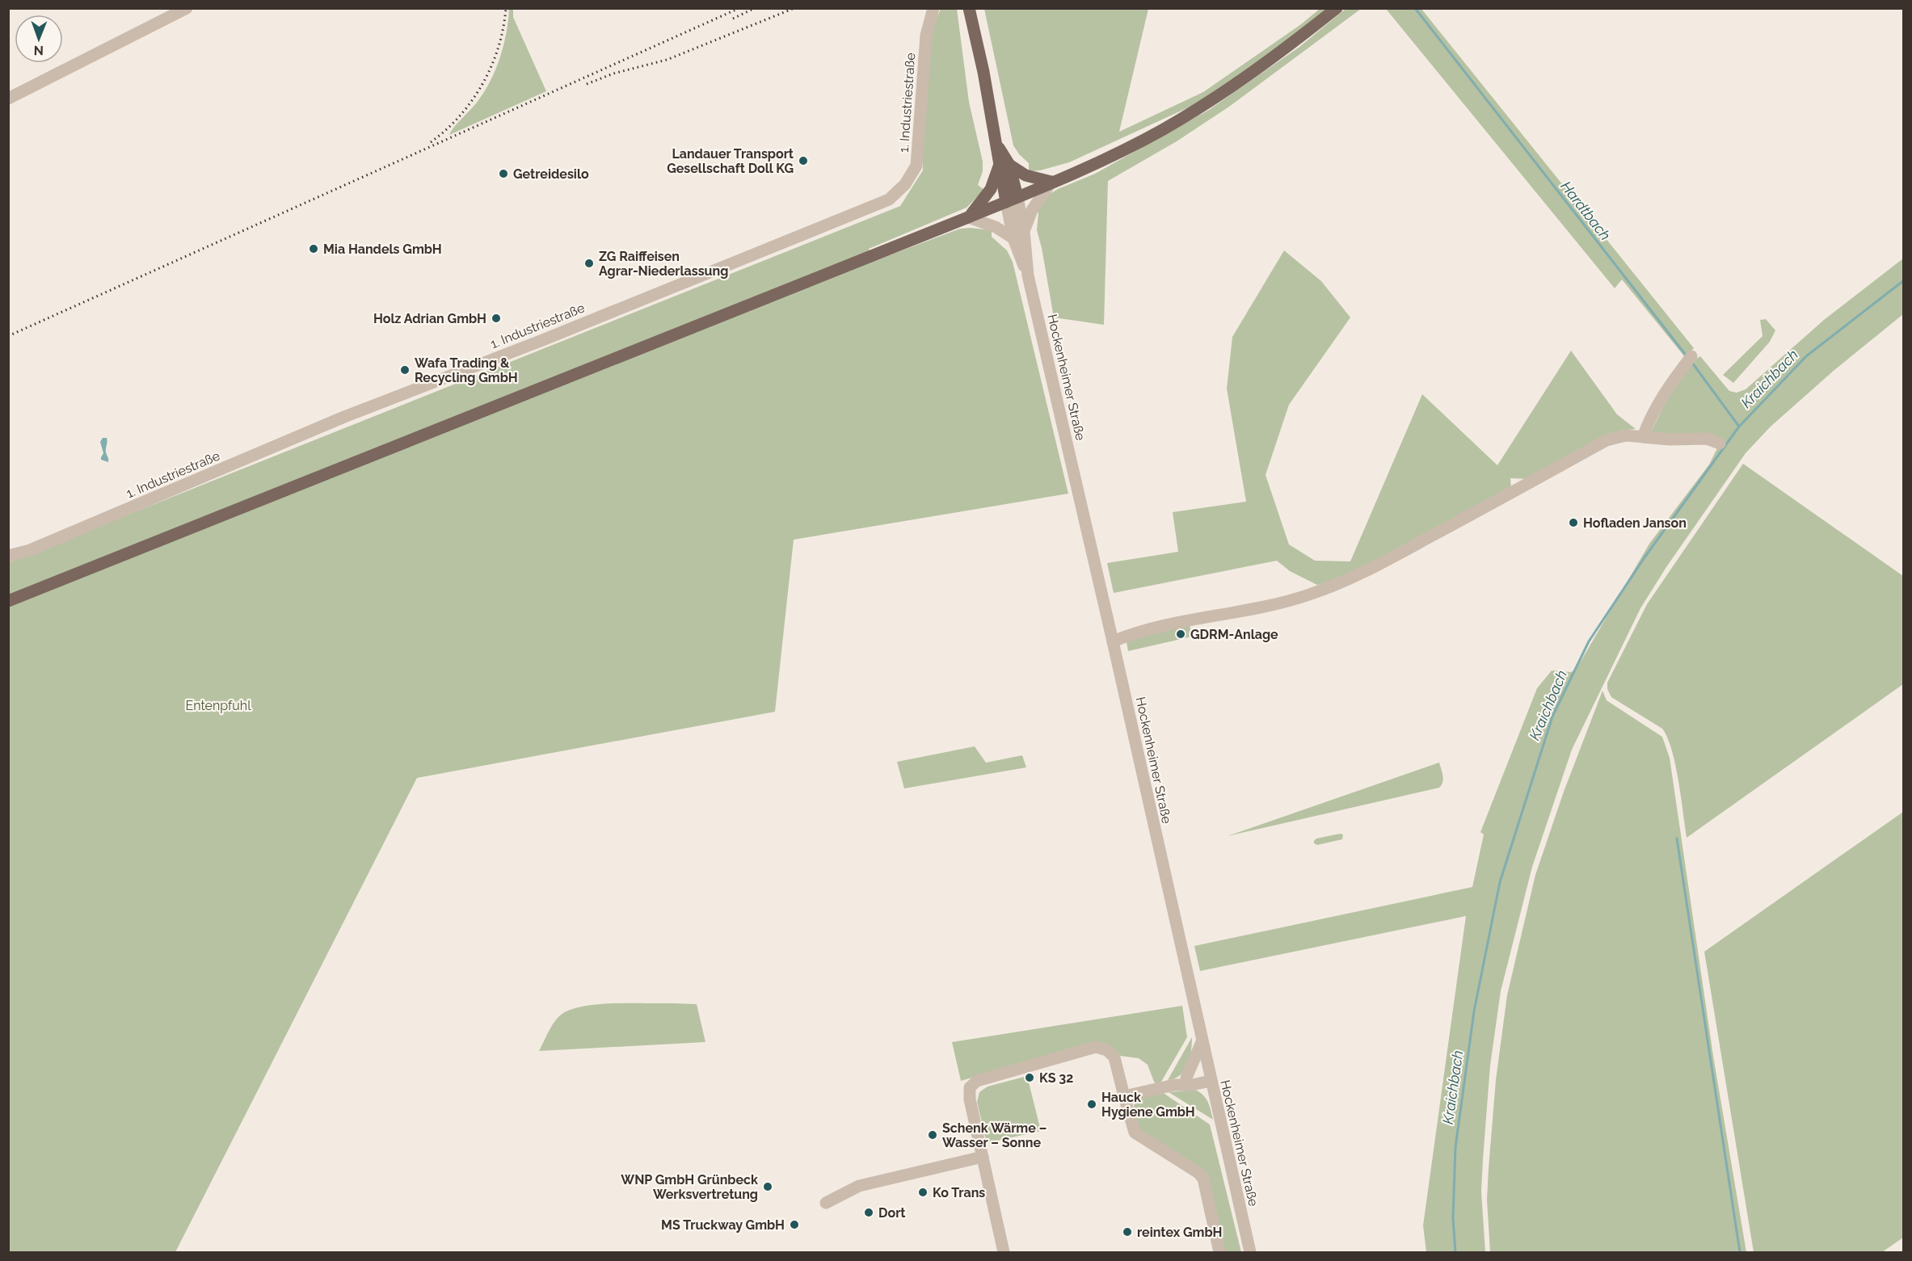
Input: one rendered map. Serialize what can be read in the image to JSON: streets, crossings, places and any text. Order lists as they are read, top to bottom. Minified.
{"streets":{"main road":["Hockenheimer Straße"],"street":["1. Industriestraße"]},"water":["Hardtbach","Kraichbach"],"parks":["Entenpfuhl"],"places":["Landauer Transport Gesellschaft Doll KG","Getreidesilo","Mia Handels GmbH","ZG Raiffeisen Agrar-Niederlassung","Holz Adrian GmbH","Wafa Trading & Recycling GmbH","Hofladen Janson","GDRM-Anlage","KS 32","Hauck Hygiene GmbH","Schenk Wärme – Wasser – Sonne","WNP GmbH Grünbeck Werksvertretung","Ko Trans","Dort","MS Truckway GmbH","reintex GmbH"],"north":"bottom"}
